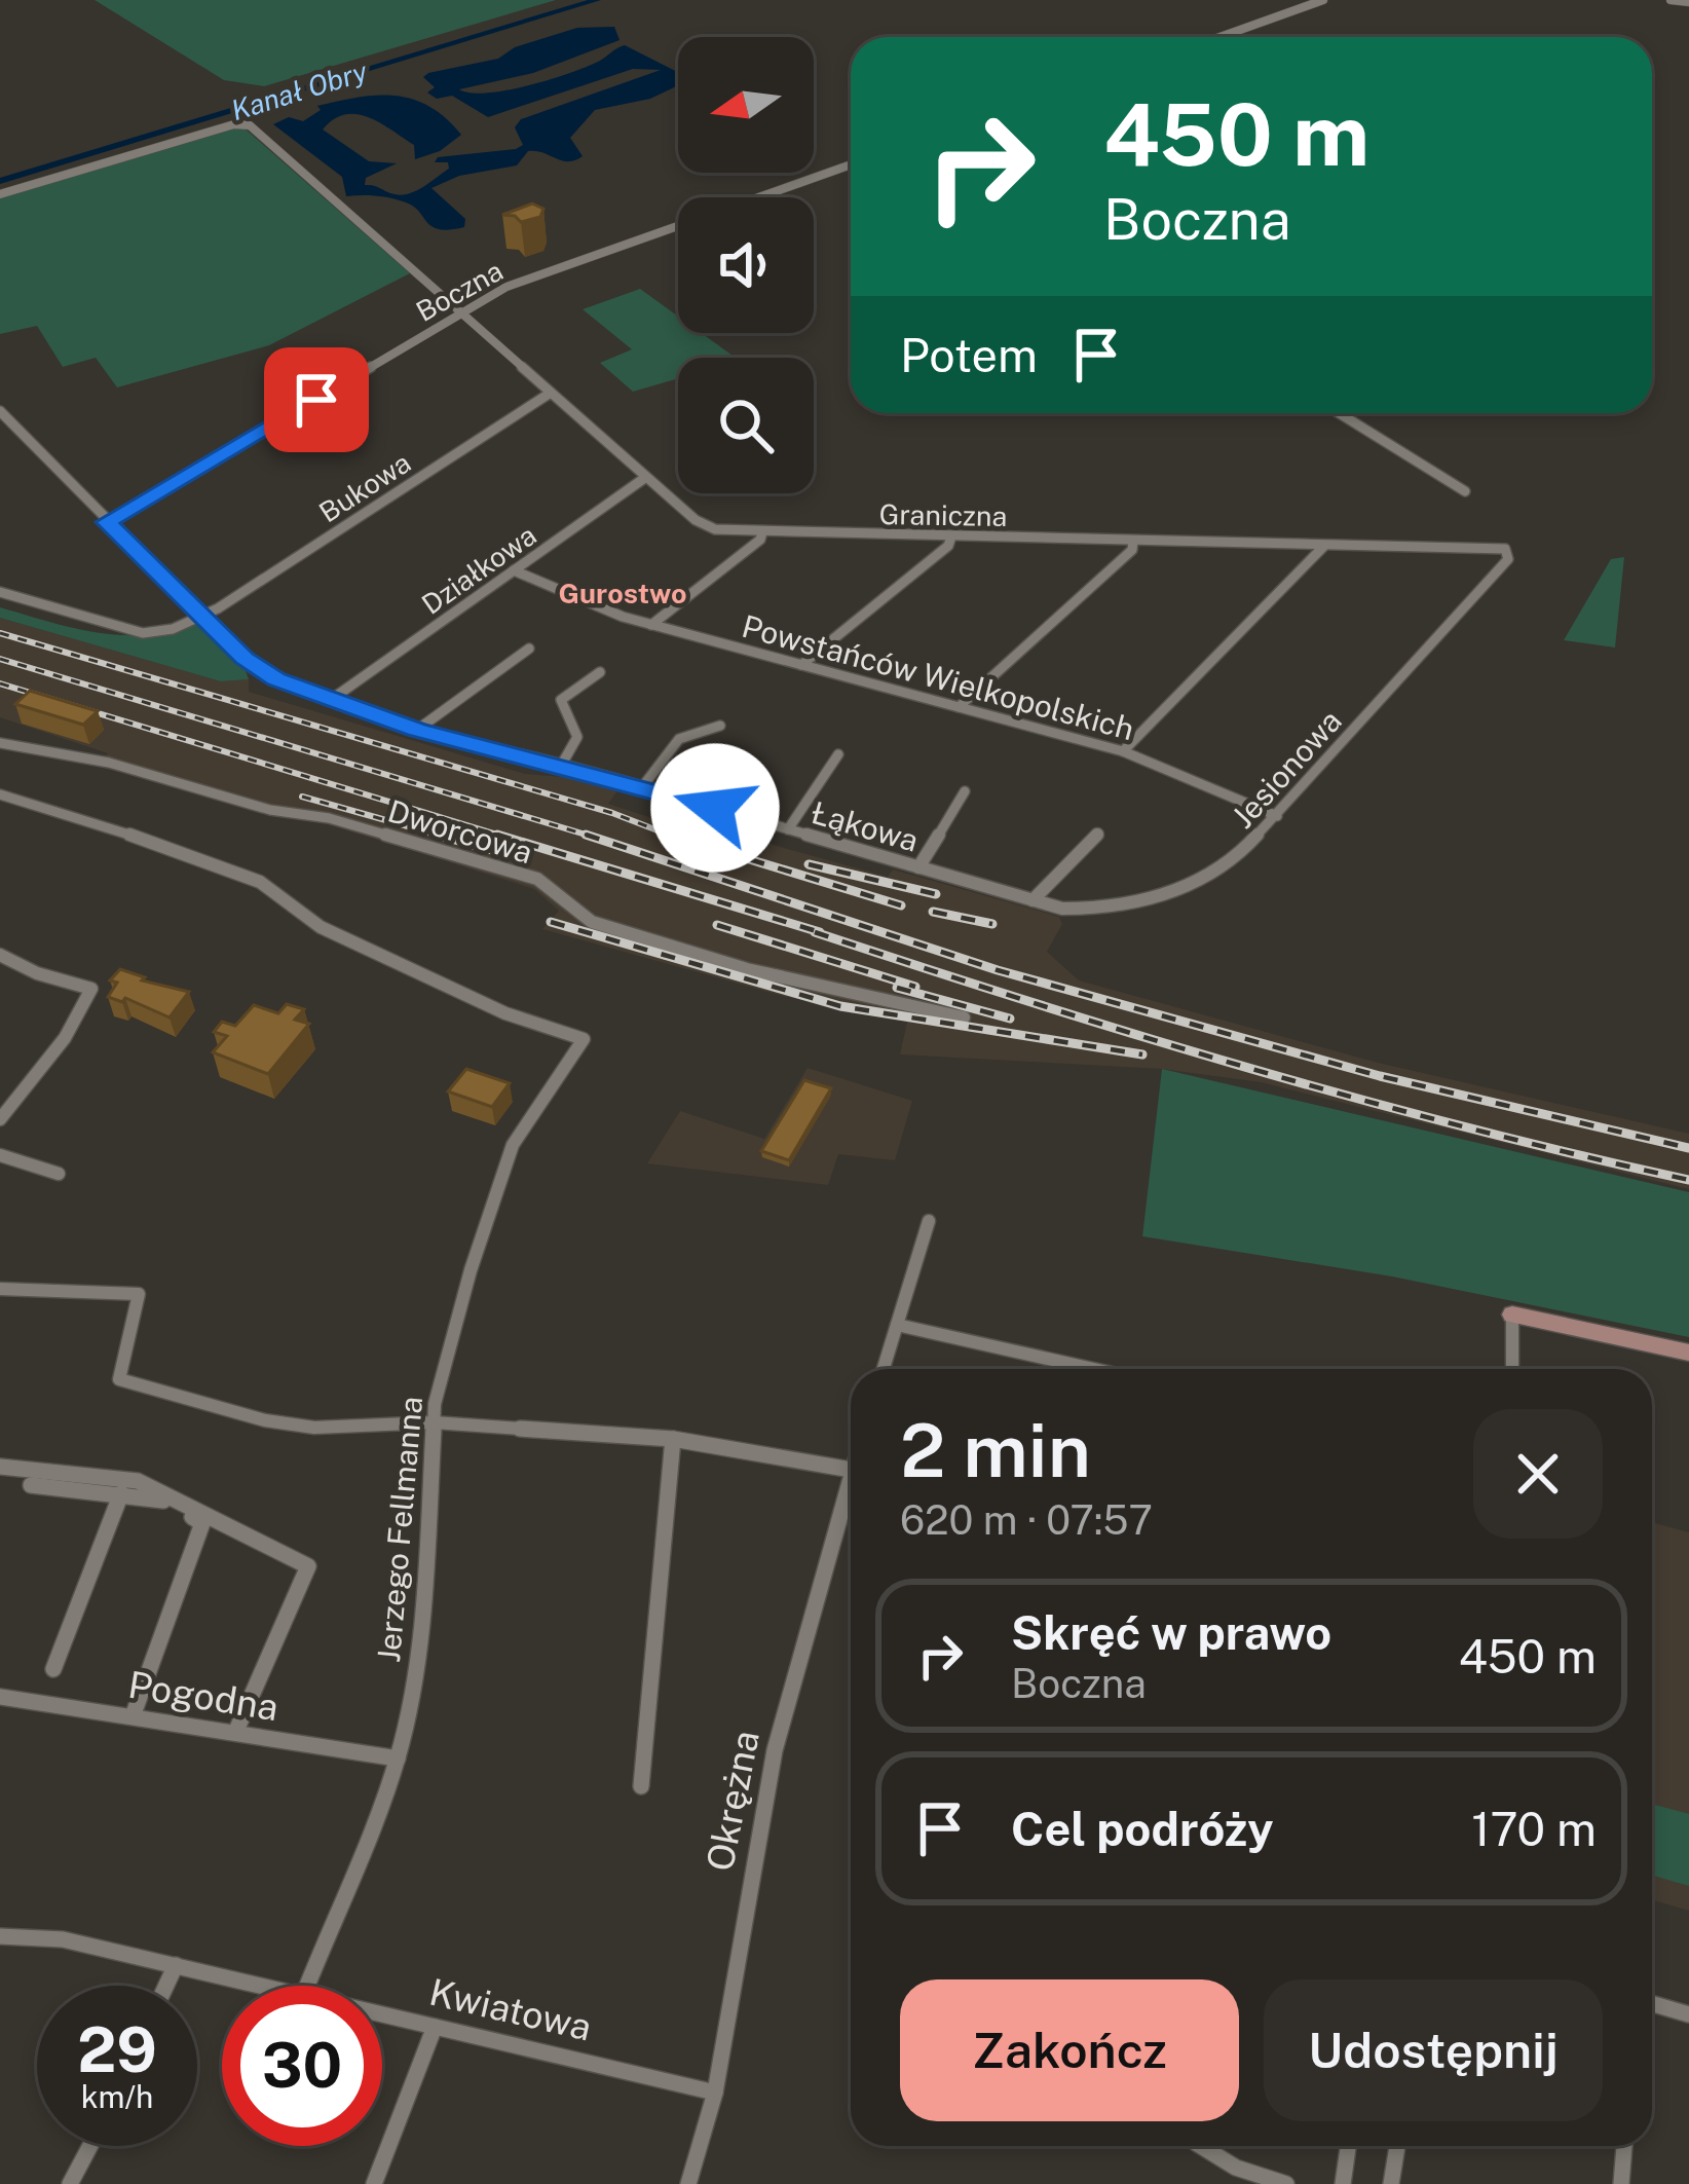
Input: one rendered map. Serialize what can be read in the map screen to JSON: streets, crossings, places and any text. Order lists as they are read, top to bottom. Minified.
{"streets":{"street":["Boczna","Bukowa","Graniczna","Działkowa","Powstańców Wielkopolskich","Jesionowa","Łąkowa","Dworcowa","Jerzego Fellmanna","Pogodna","Okrężna","Kwiatowa"]},"crossings":[["Boczna","Graniczna"],["Boczna","Łąkowa"],["Bukowa","Graniczna"],["Bukowa","Łąkowa"],["Graniczna","Działkowa"],["Graniczna","Jesionowa"],["Działkowa","Powstańców Wielkopolskich"],["Działkowa","Łąkowa"],["Powstańców Wielkopolskich","Jesionowa"],["Jesionowa","Łąkowa"],["Jerzego Fellmanna","Pogodna"],["Okrężna","Kwiatowa"]],"districts":["Gurostwo"],"water":["Kanał Obry"],"north":"left","page":{"turn":["450 m","Boczna"],"then":"Potem","heading":["2 min","620 m · 07:57"],"list":[{"name":"Skręć w prawo","note":"Boczna","value":"450 m"},{"name":"Cel podróży","value":"170 m"}],"buttons":["Zakończ","Udostępnij"],"speed":"29 km/h","limit":"30"}}
